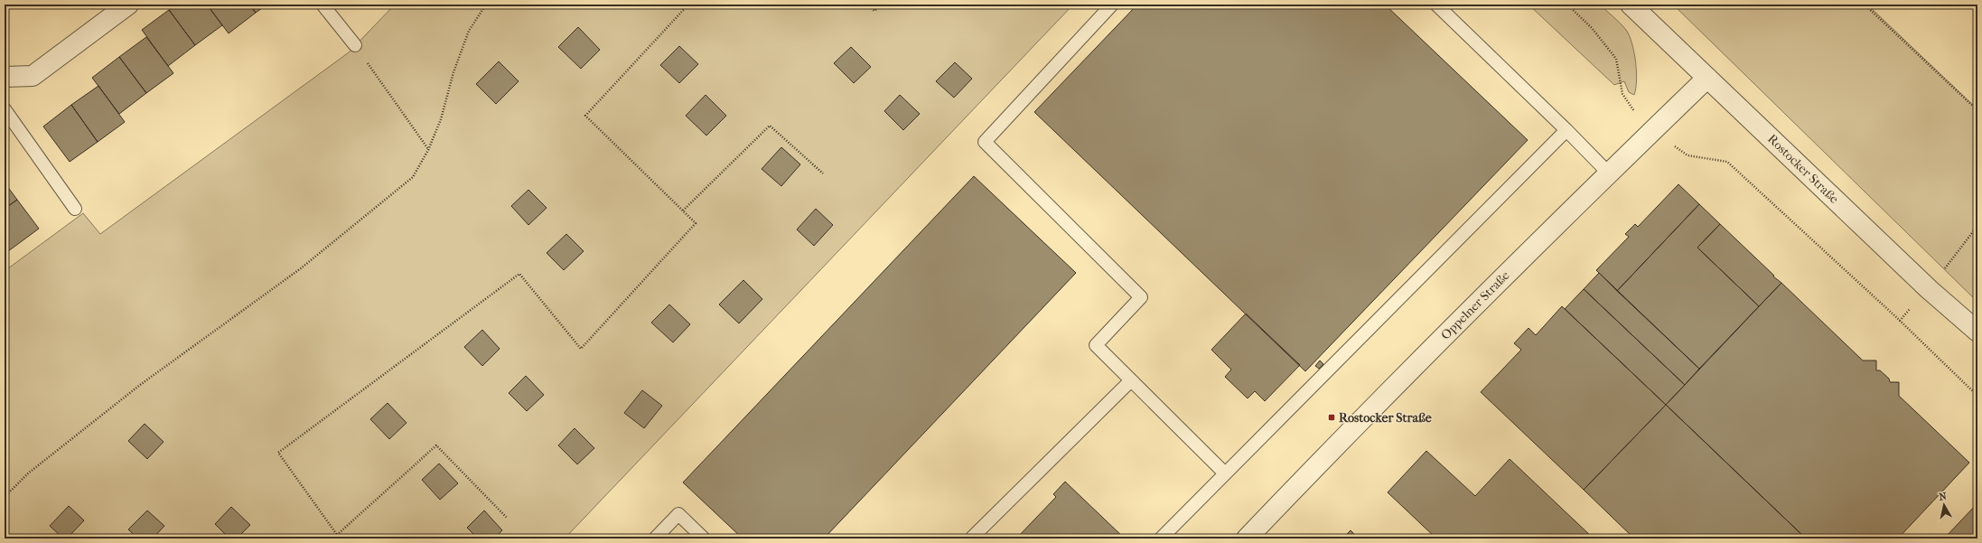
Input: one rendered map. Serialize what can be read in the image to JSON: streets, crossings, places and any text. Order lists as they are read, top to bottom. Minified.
{"streets":{"street":["Rostocker Straße","Oppelner Straße"]},"crossings":[["Rostocker Straße","Oppelner Straße"]],"places":{"transit":["Rostocker Straße"]},"north":"top"}
